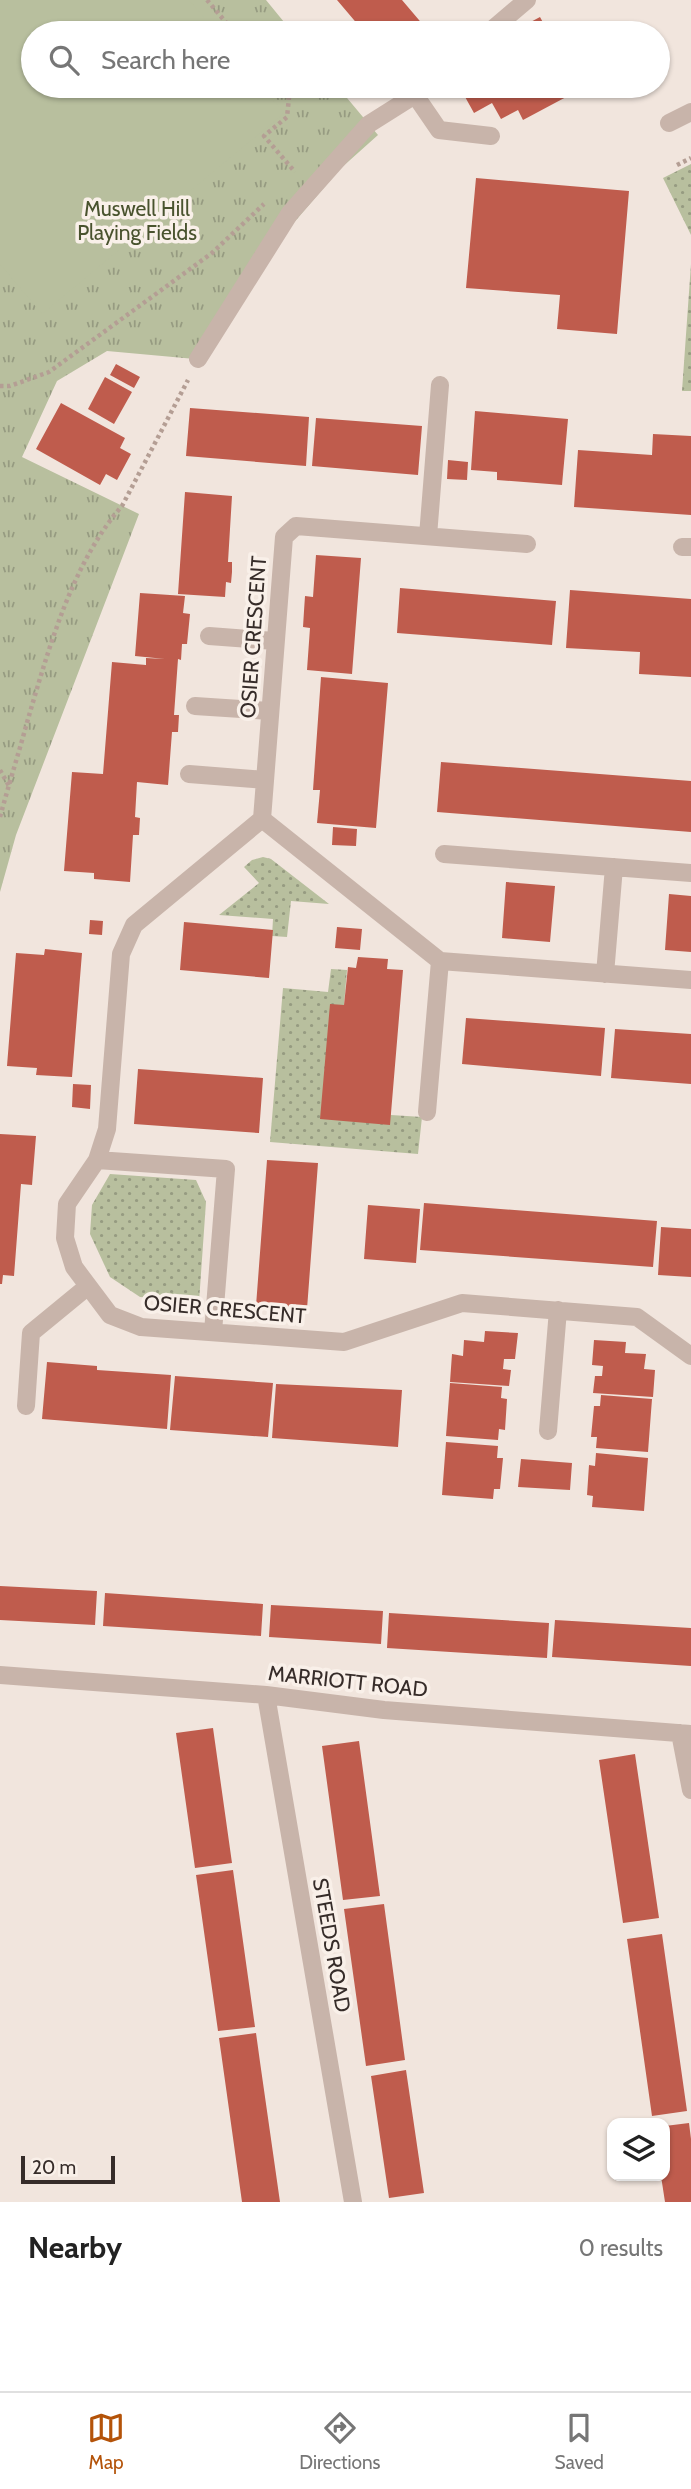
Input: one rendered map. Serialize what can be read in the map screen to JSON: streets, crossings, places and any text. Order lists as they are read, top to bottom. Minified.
{"streets":{"street":["OSIER CRESCENT","MARRIOTT ROAD","STEEDS ROAD"]},"crossings":[["MARRIOTT ROAD","STEEDS ROAD"]],"parks":["Muswell Hill Playing Fields"],"scale_bar":"20 m","page":{"search":"Search here","scale":"20 m","heading":["Nearby","0 results"],"nav":["Map","Directions","Saved"]}}
